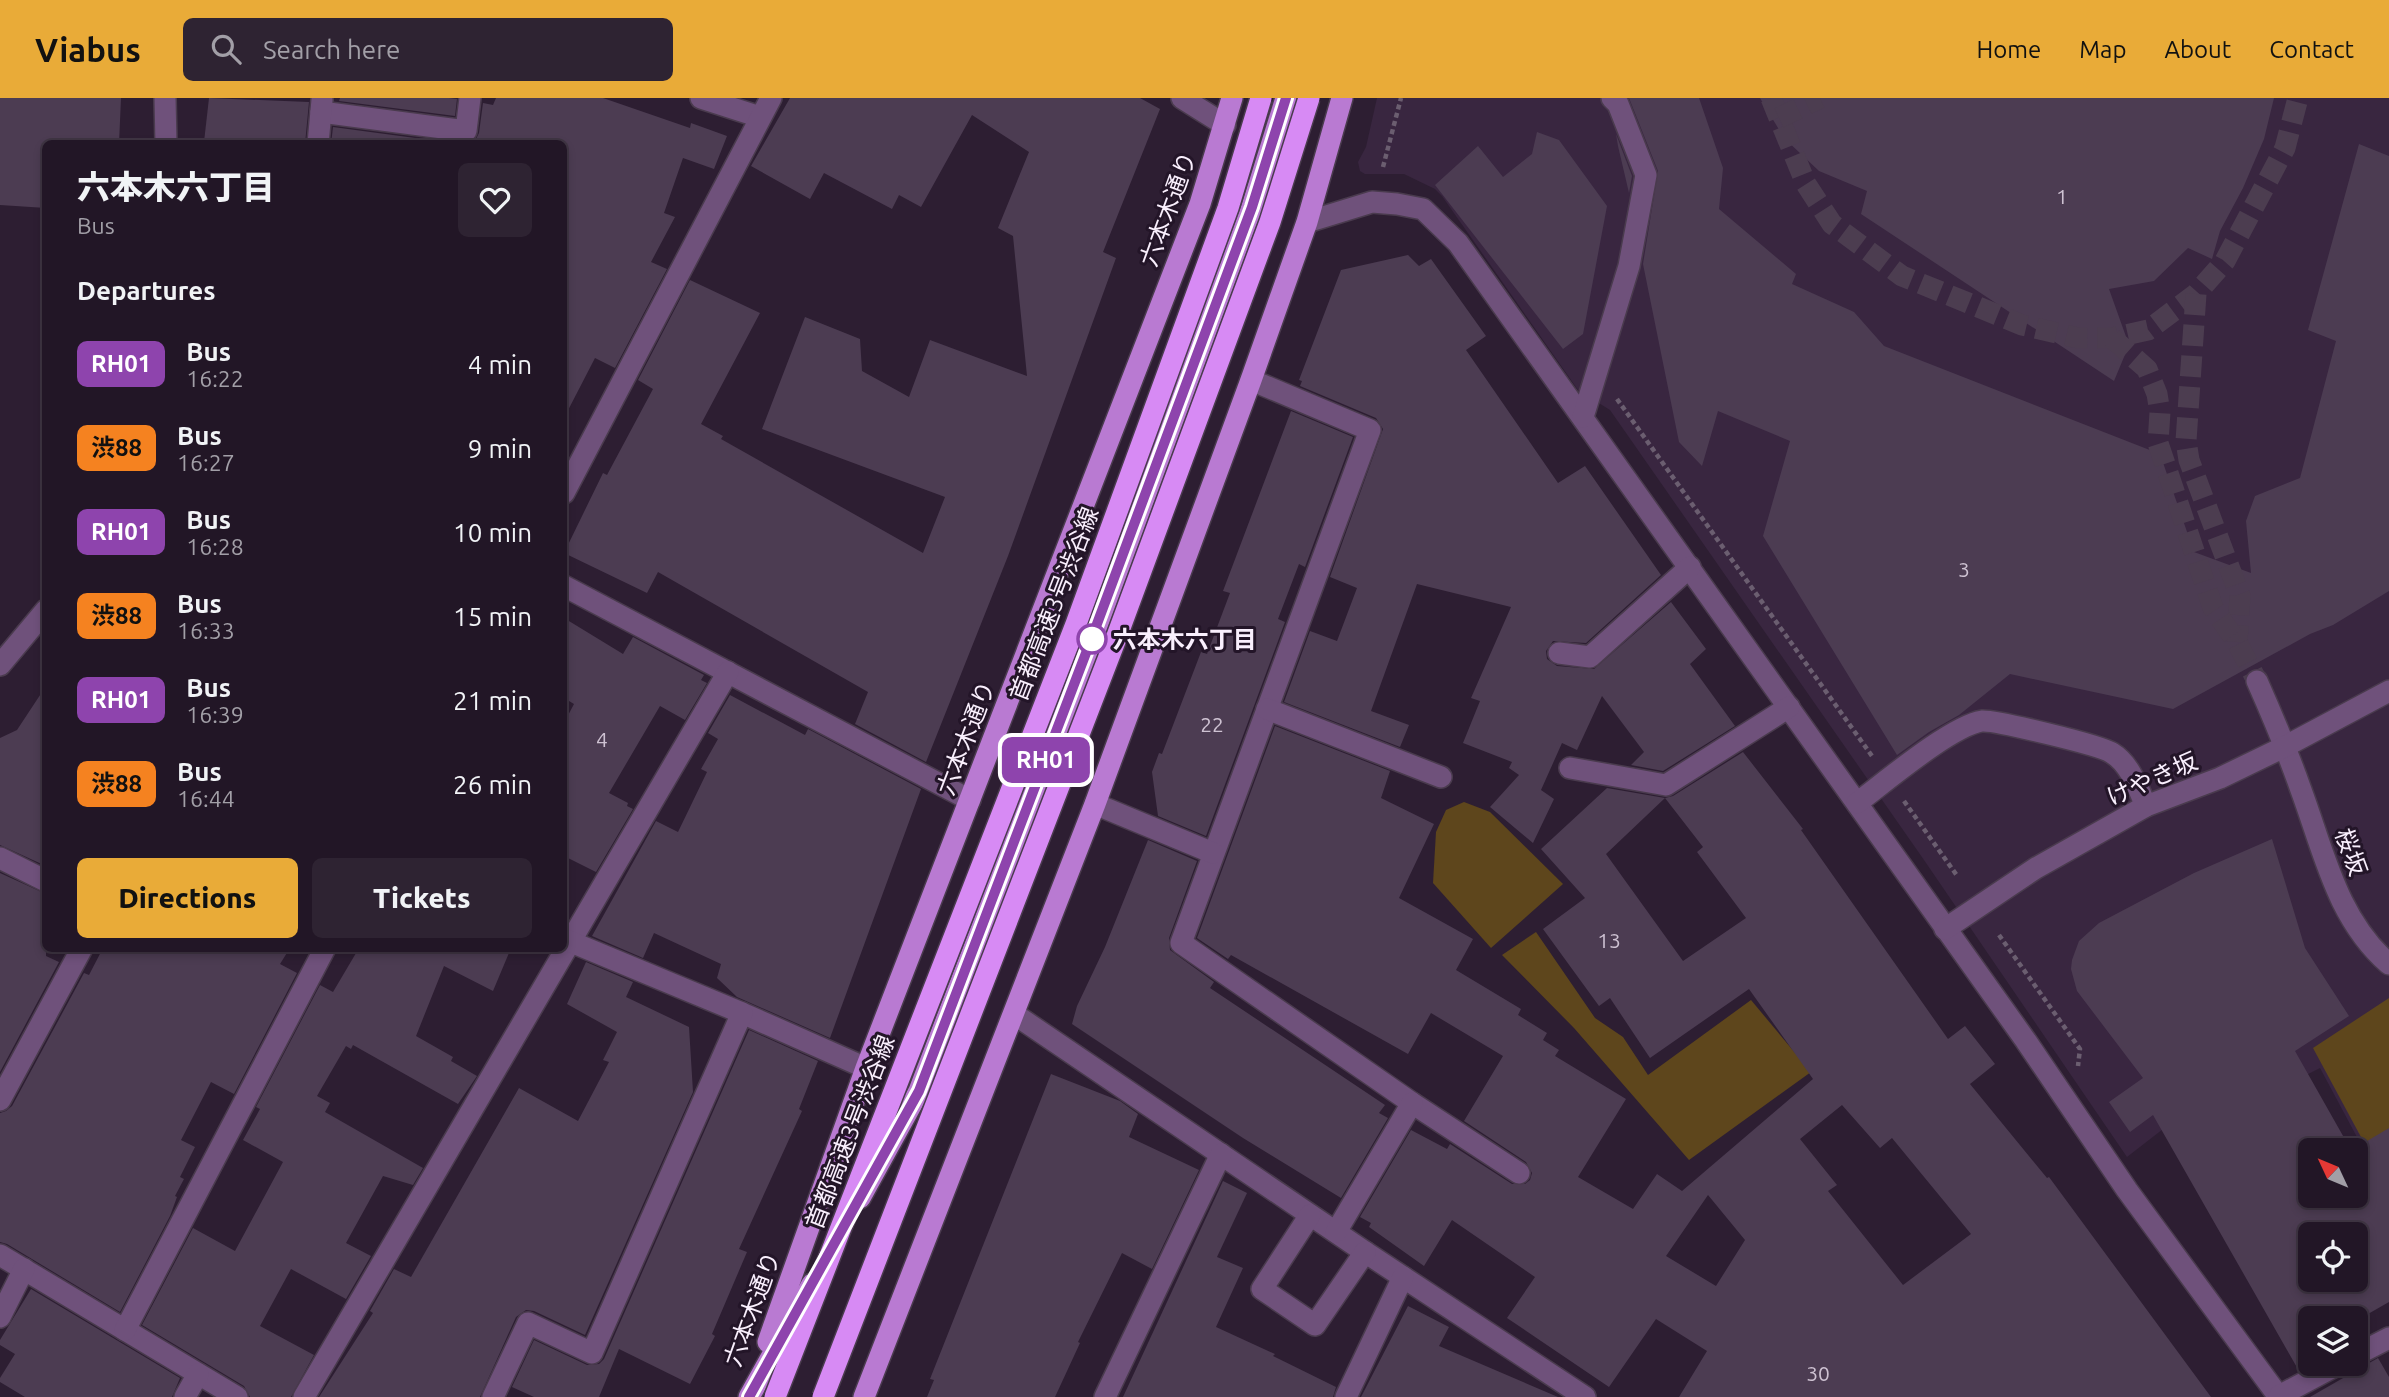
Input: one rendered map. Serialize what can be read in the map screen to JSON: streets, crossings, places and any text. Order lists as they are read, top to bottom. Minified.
{"streets":{"highway":["首都高速3号渋谷線"],"main road":["六本木通り"],"street":["けやき坂","桜坂"]},"crossings":[["けやき坂","桜坂"]],"places":["六本木六丁目"],"lines":["bus line RH01"],"house_numbers":["1","3","22","4","13","30"],"north":"top left","page":{"header":"Viabus","search":"Search here","nav":["Home","Map","About","Contact"],"on_map":"RH01","heading":[["六本木六丁目","Bus"],"Departures"],"list":[{"mark":"RH01","name":"Bus","note":"16:22","value":"4 min"},{"mark":"渋88","name":"Bus","note":"16:27","value":"9 min"},{"mark":"RH01","name":"Bus","note":"16:28","value":"10 min"},{"mark":"渋88","name":"Bus","note":"16:33","value":"15 min"},{"mark":"RH01","name":"Bus","note":"16:39","value":"21 min"},{"mark":"渋88","name":"Bus","note":"16:44","value":"26 min"}],"buttons":["Directions","Tickets"]}}
